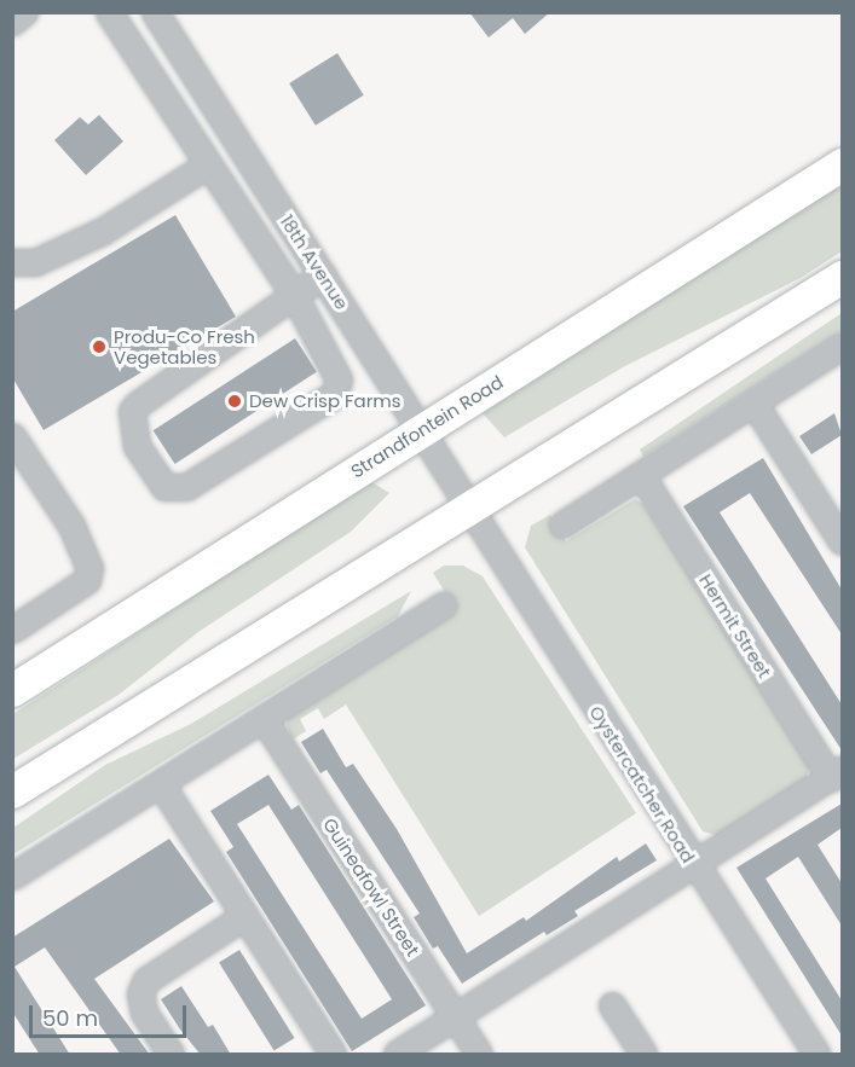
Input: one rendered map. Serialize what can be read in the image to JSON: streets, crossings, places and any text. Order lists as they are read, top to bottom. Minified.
{"streets":{"main road":["Strandfontein Road"],"street":["18th Avenue","Hermit Street","Oystercatcher Road","Guineafowl Street"]},"crossings":[["18th Avenue","Strandfontein Road"],["18th Avenue","Oystercatcher Road"]],"places":["Produ-Co Fresh Vegetables","Dew Crisp Farms"],"scale_bar":"50 m"}
